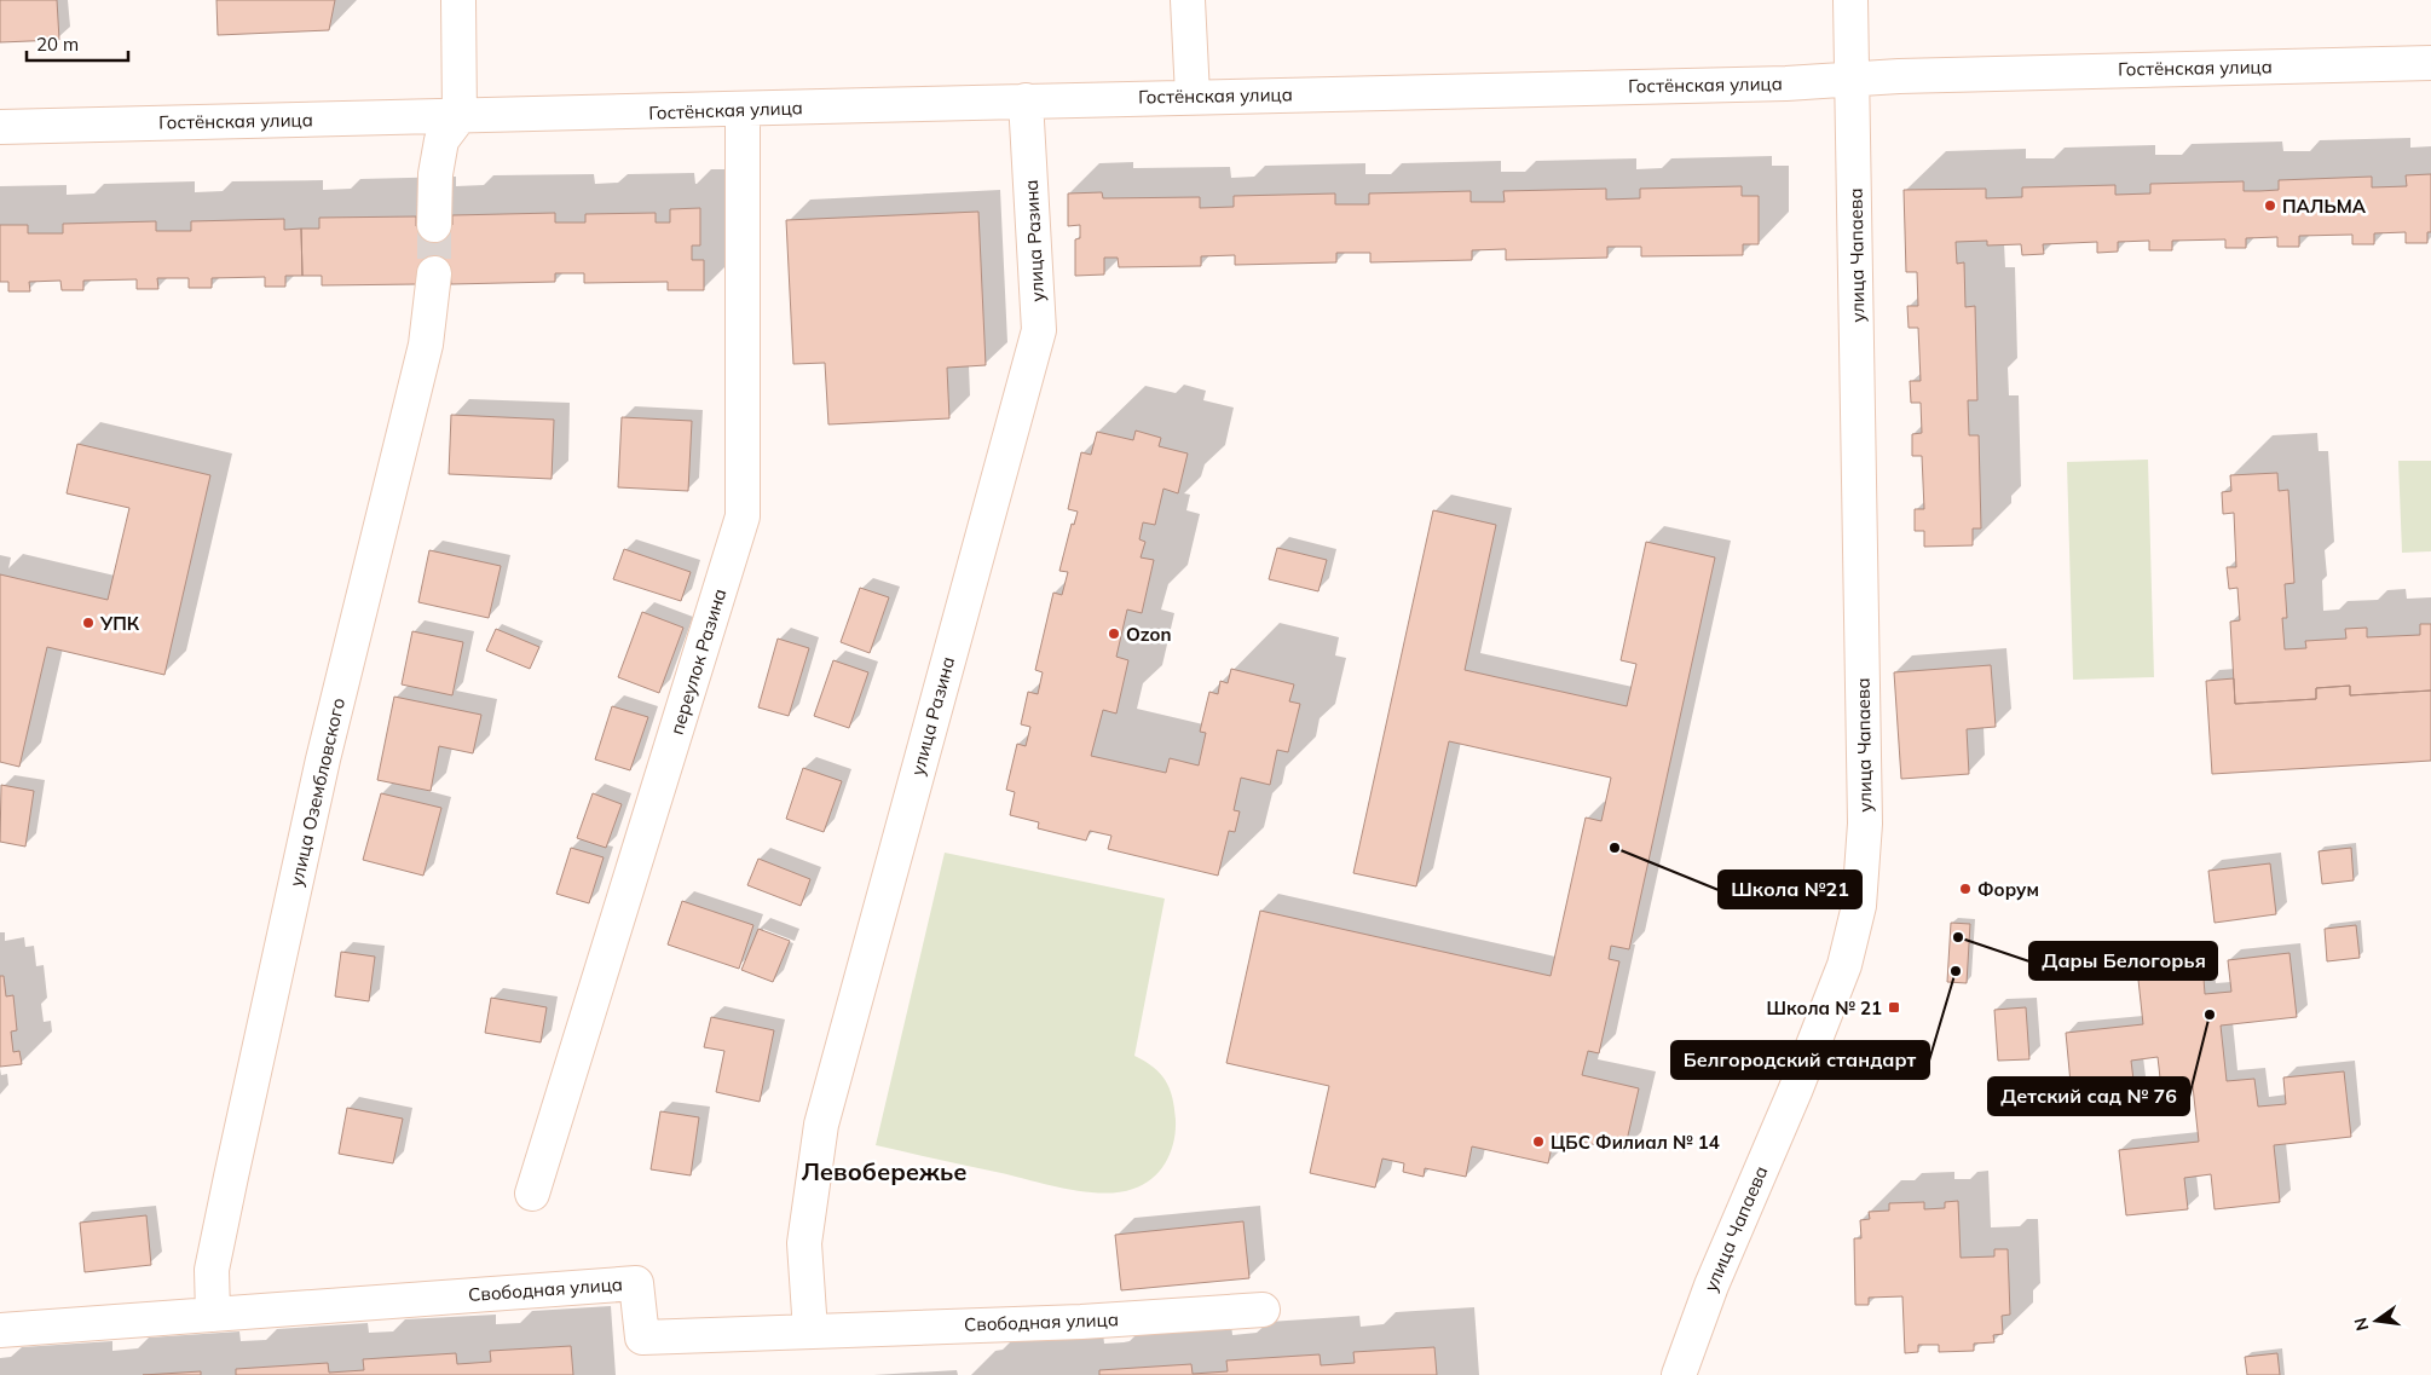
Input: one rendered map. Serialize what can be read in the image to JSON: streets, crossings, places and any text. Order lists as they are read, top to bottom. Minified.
{"streets":{"street":["Гостёнская улица","улица Разина","улица Чапаева","переулок Разина","улица Озембловского","Свободная улица"]},"crossings":[["Гостёнская улица","улица Разина"],["Гостёнская улица","улица Чапаева"],["Гостёнская улица","переулок Разина"],["улица Разина","Свободная улица"],["улица Озембловского","Свободная улица"]],"districts":["Левобережье"],"places":{"other":["ПАЛЬМА","УПК","Ozon","Школа №21","Форум","Дары Белогорья","Белгородский стандарт","Детский сад № 76","ЦБС Филиал № 14"],"transit":["Школа № 21"]},"scale_bar":"20 m","north":"left"}
